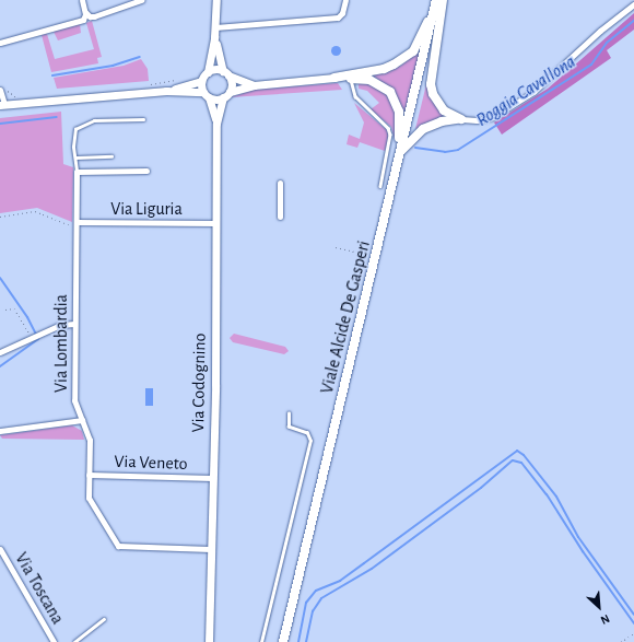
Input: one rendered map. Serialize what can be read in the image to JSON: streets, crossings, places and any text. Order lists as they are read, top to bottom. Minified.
{"streets":{"main road":["Viale Alcide De Gasperi"],"street":["Via Liguria","Via Lombardia","Via Codognino","Via Veneto","Via Toscana"]},"crossings":[["Via Liguria","Via Lombardia"],["Via Liguria","Via Codognino"],["Via Lombardia","Via Codognino"],["Via Lombardia","Via Veneto"],["Via Codognino","Via Veneto"]],"water":["Roggia Cavallona"],"north":"bottom right"}
